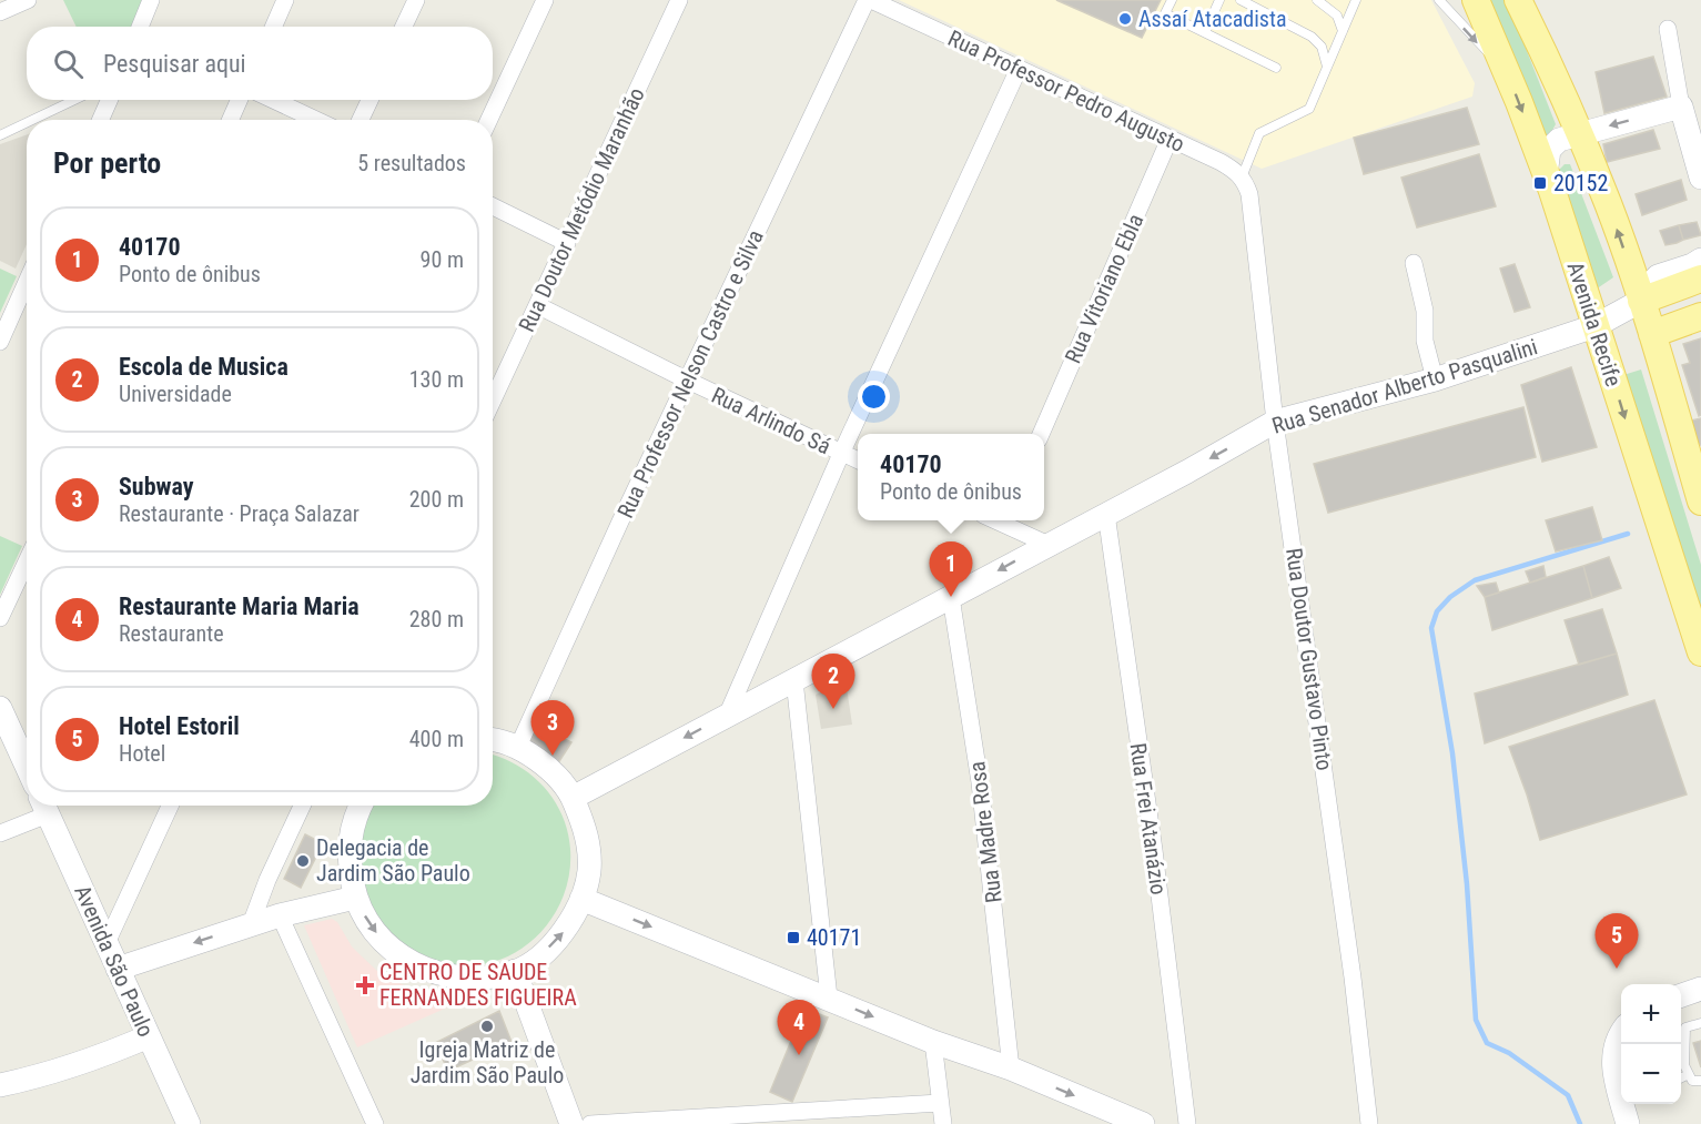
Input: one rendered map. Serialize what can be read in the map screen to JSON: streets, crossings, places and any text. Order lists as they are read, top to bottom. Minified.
{"streets":{"main road":["Avenida Recife"],"street":["Rua Professor Pedro Augusto","Rua Doutor Metódio Maranhão","Rua Vitoriano Ebla","Rua Professor Nelson Castro e Silva","Rua Senador Alberto Pasqualini","Rua Arlindo Sá","Rua Doutor Gustavo Pinto","Rua Frei Atanázio","Rua Madre Rosa","Avenida São Paulo"]},"crossings":[["Rua Professor Pedro Augusto","Rua Vitoriano Ebla"],["Rua Professor Pedro Augusto","Rua Professor Nelson Castro e Silva"],["Rua Professor Pedro Augusto","Rua Doutor Gustavo Pinto"],["Rua Doutor Metódio Maranhão","Rua Arlindo Sá"],["Avenida Recife","Rua Senador Alberto Pasqualini"],["Rua Professor Nelson Castro e Silva","Rua Arlindo Sá"],["Rua Senador Alberto Pasqualini","Rua Doutor Gustavo Pinto"],["Rua Senador Alberto Pasqualini","Rua Frei Atanázio"],["Rua Senador Alberto Pasqualini","Rua Madre Rosa"]],"one_way":["Rua Senador Alberto Pasqualini"],"places":{"other":["Assaí Atacadista","Delegacia de Jardim São Paulo","Igreja Matriz de Jardim São Paulo"],"transit":["20152","40171"],"health":["CENTRO DE SAUDE FERNANDES FIGUEIRA"]},"page":{"search":"Pesquisar aqui","heading":["Por perto","5 resultados"],"list":[{"mark":"1","name":"40170","note":"Ponto de ônibus","value":"90 m"},{"mark":"2","name":"Escola de Musica","note":"Universidade","value":"130 m"},{"mark":"3","name":"Subway","note":"Restaurante · Praça Salazar","value":"200 m"},{"mark":"4","name":"Restaurante Maria Maria","note":"Restaurante","value":"280 m"},{"mark":"5","name":"Hotel Estoril","note":"Hotel","value":"400 m"}],"popup":["40170","Ponto de ônibus"],"pins":["1","2","3","5","4"],"map_buttons":["+","−"]}}
